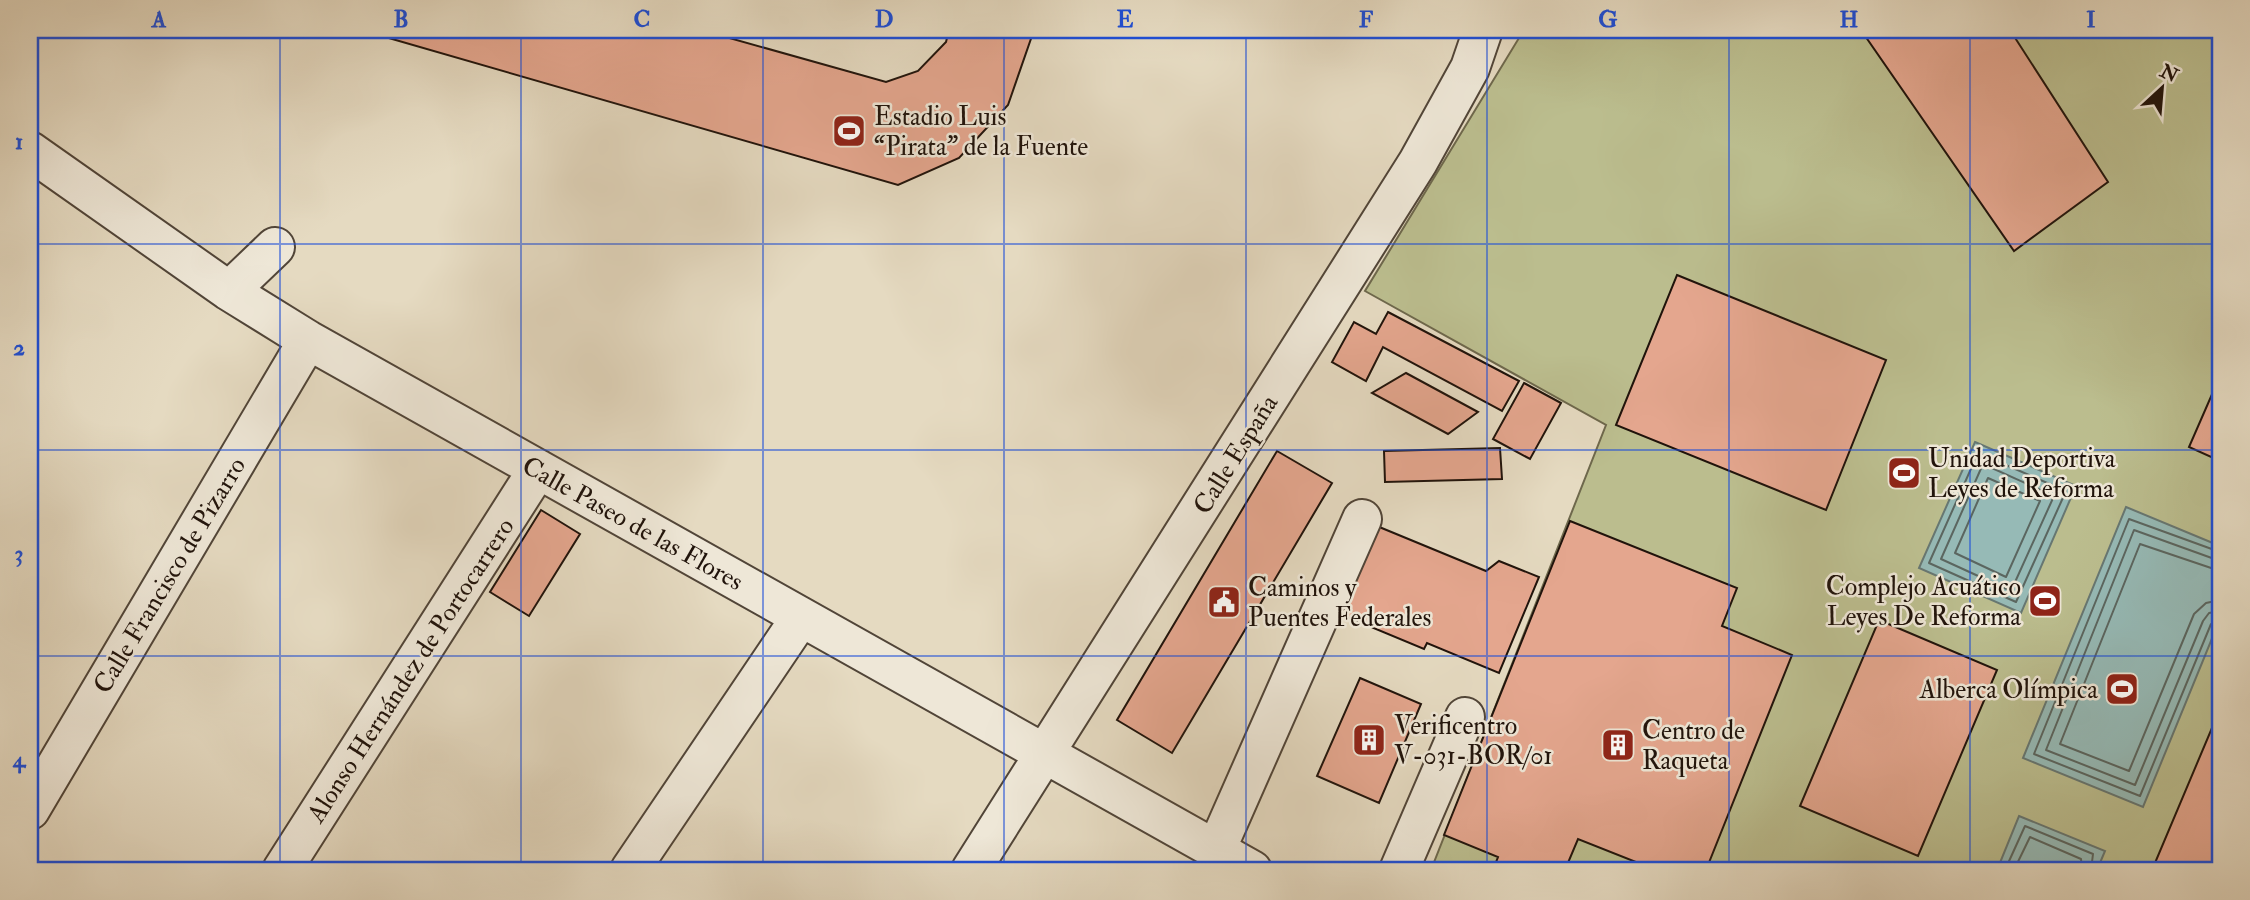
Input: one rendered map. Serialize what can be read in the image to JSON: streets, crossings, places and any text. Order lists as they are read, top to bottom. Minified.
{"streets":{"street":["Calle España","Calle Paseo de las Flores","Calle Francisco de Pizarro","Alonso Hernández de Portocarrero"]},"crossings":[["Calle España","Calle Paseo de las Flores"],["Calle Paseo de las Flores","Calle Francisco de Pizarro"],["Calle Paseo de las Flores","Alonso Hernández de Portocarrero"]],"places":{"sports":["Estadio Luis “Pirata” de la Fuente","Unidad Deportiva Leyes de Reforma","Complejo Acuático Leyes De Reforma","Alberca Olímpica"],"public building":["Caminos y Puentes Federales"],"building":["Verificentro V-031-BOR/01","Centro de Raqueta"]},"north":"top right","grid":{"columns":["A","B","C","D","E","F","G","H","I"],"rows":["1","2","3","4"]}}
